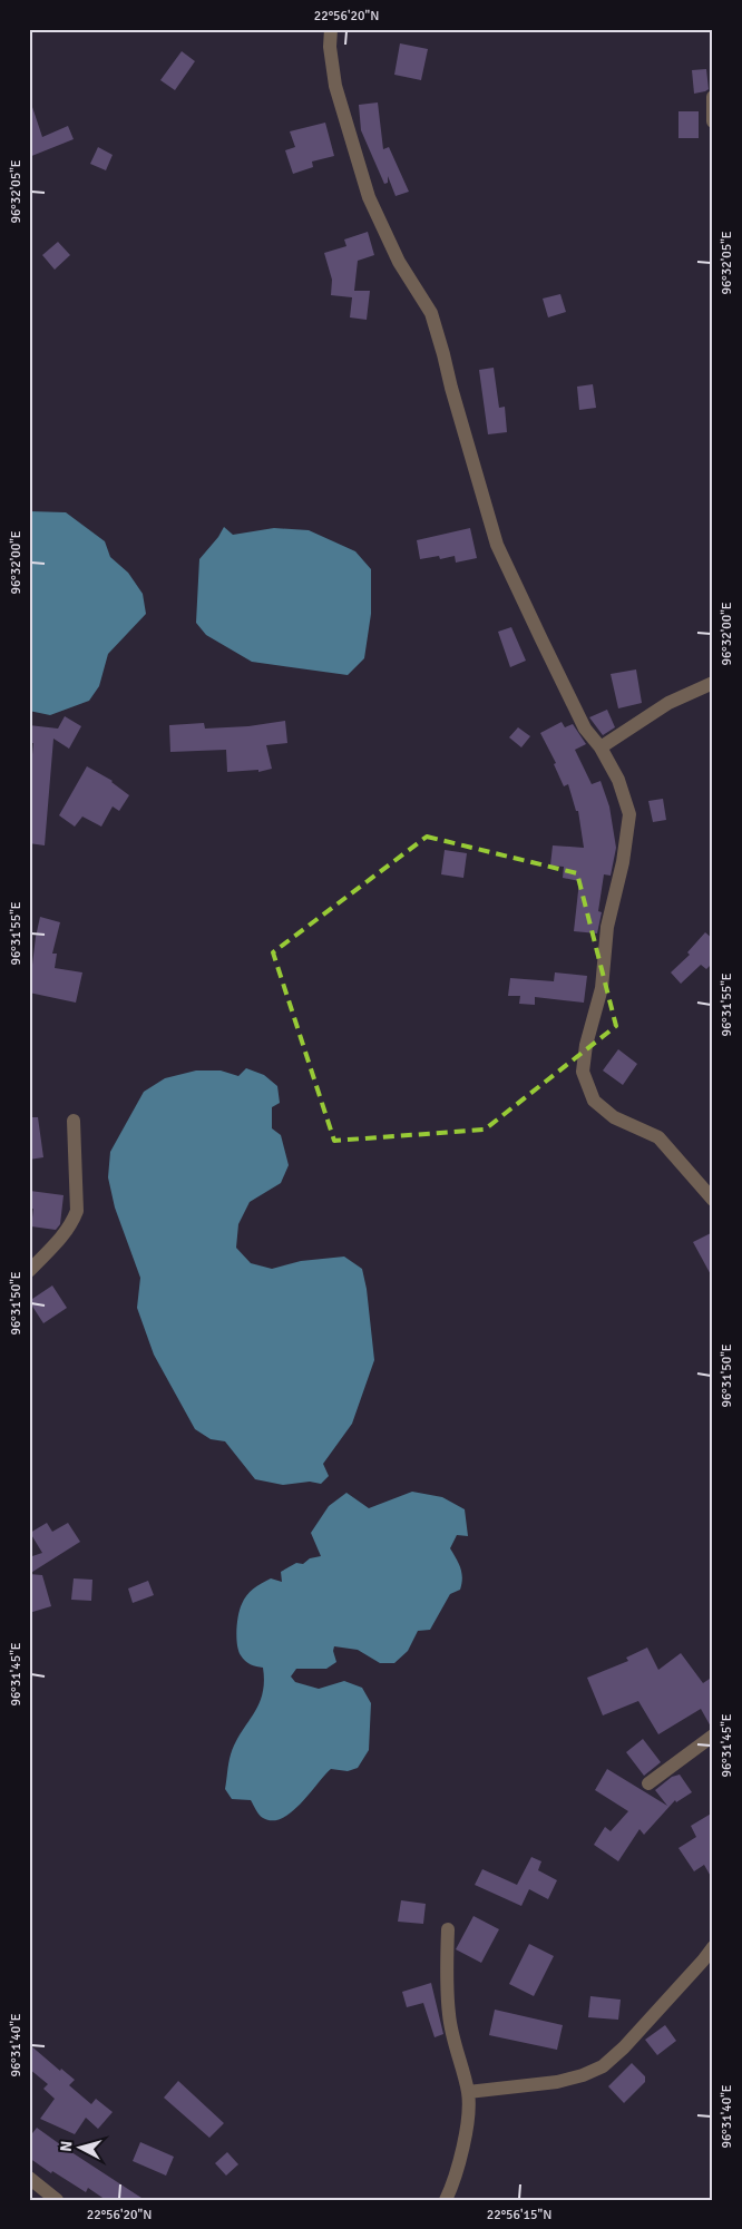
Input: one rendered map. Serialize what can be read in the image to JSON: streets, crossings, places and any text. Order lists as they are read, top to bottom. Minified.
{"north":"left","coordinates":["22°56'20\"N","96°32'05\"E","96°32'00\"E","96°31'55\"E","96°31'50\"E","96°31'45\"E","96°31'40\"E","22°56'15\"N"]}
